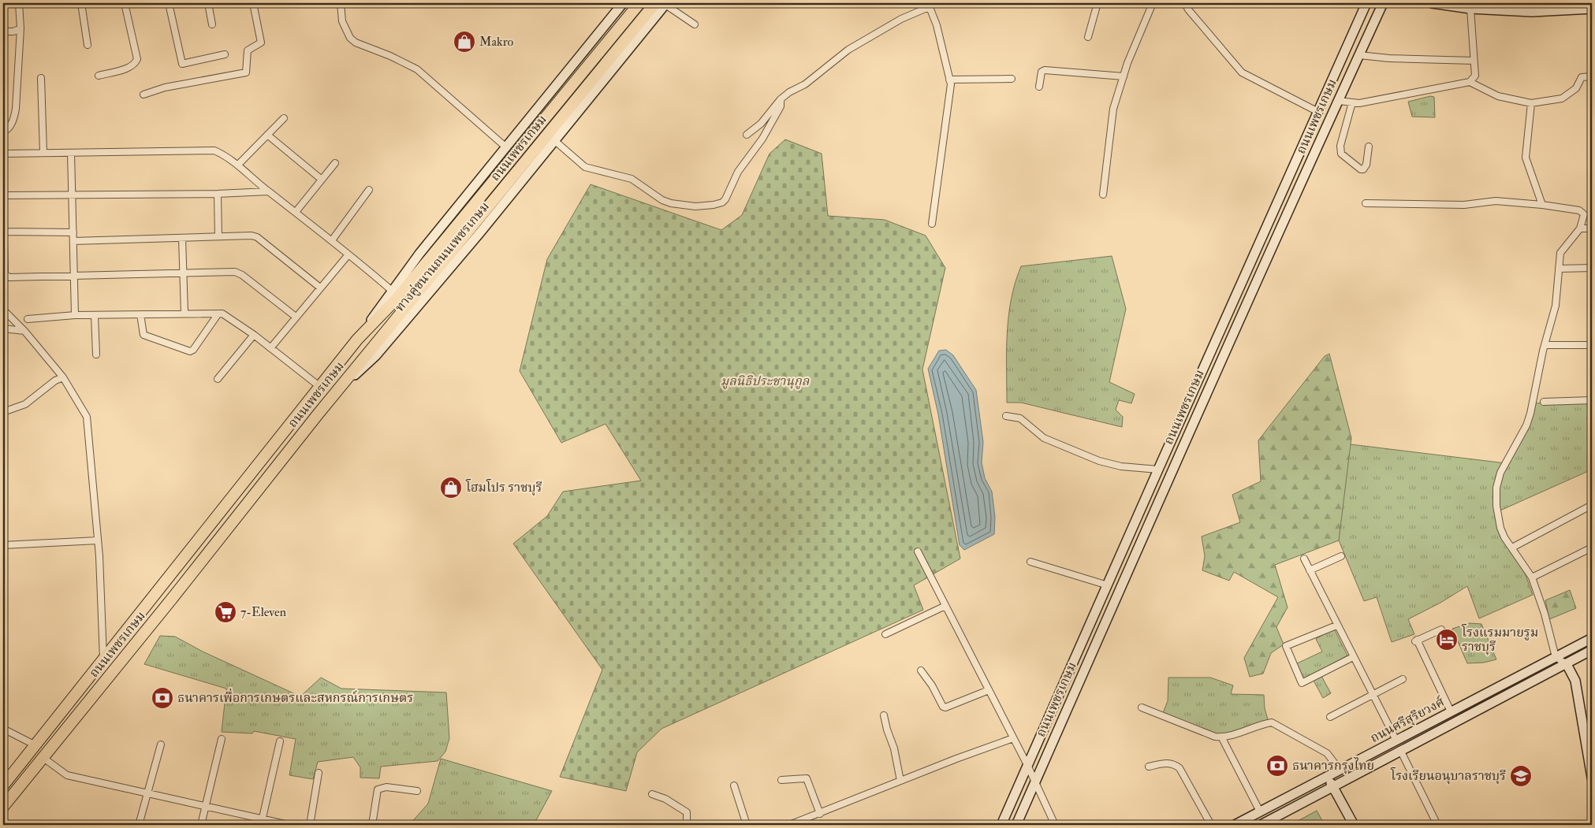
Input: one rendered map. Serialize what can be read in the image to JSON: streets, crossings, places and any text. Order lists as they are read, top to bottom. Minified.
{"streets":{"highway":["ถนนเพชรเกษม"],"main road":["ทางคู่ขนานถนนเพชรเกษม","ถนนศรีสุริยวงศ์"]},"crossings":[["ถนนเพชรเกษม","ทางคู่ขนานถนนเพชรเกษม"]],"parks":["มูลนิธิประชานุกูล"],"places":{"shop":["Makro","โฮมโปร ราชบุรี"],"supermarket":["7-Eleven"],"hotel":["โรงแรมมายรูม ราชบุรี"],"bank":["ธนาคารเพื่อการเกษตรและสหกรณ์การเกษตร","ธนาคารกรุงไทย"],"school or university":["โรงเรียนอนุบาลราชบุรี"]}}
